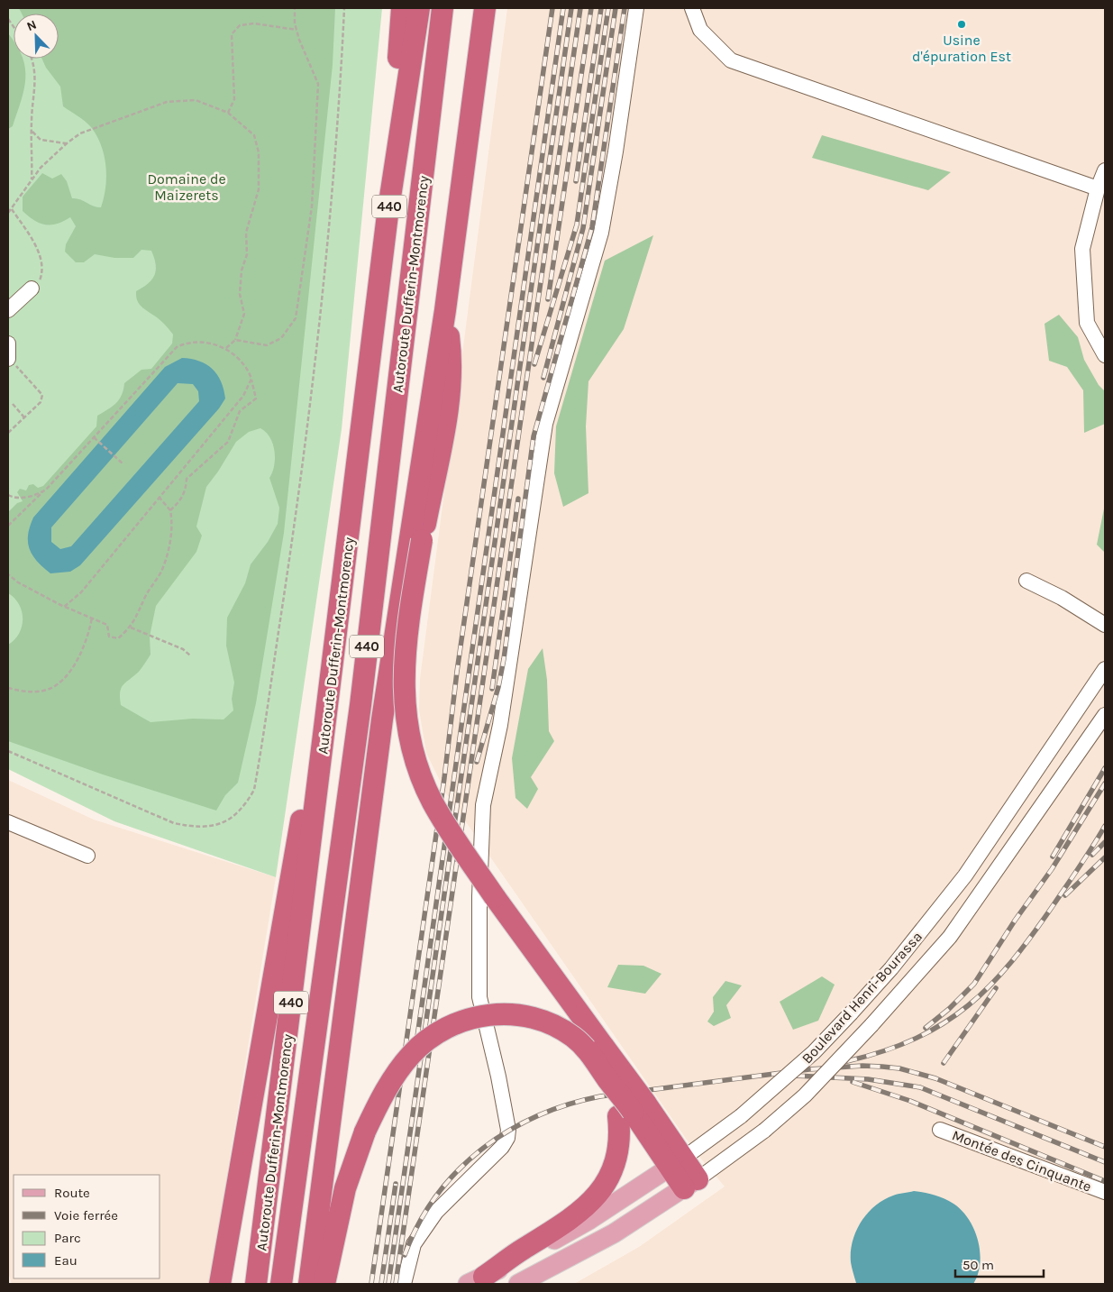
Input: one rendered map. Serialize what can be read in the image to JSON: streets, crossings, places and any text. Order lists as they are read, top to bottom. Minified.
{"streets":{"highway":["440","Autoroute Dufferin-Montmorency"],"main road":["Boulevard Henri-Bourassa"],"street":["Montée des Cinquante"]},"parks":["Domaine de Maizerets"],"places":["Usine d'épuration Est"],"legend":["Route","Voie ferrée","Parc","Eau"],"scale_bar":"50 m","north":"top left"}
